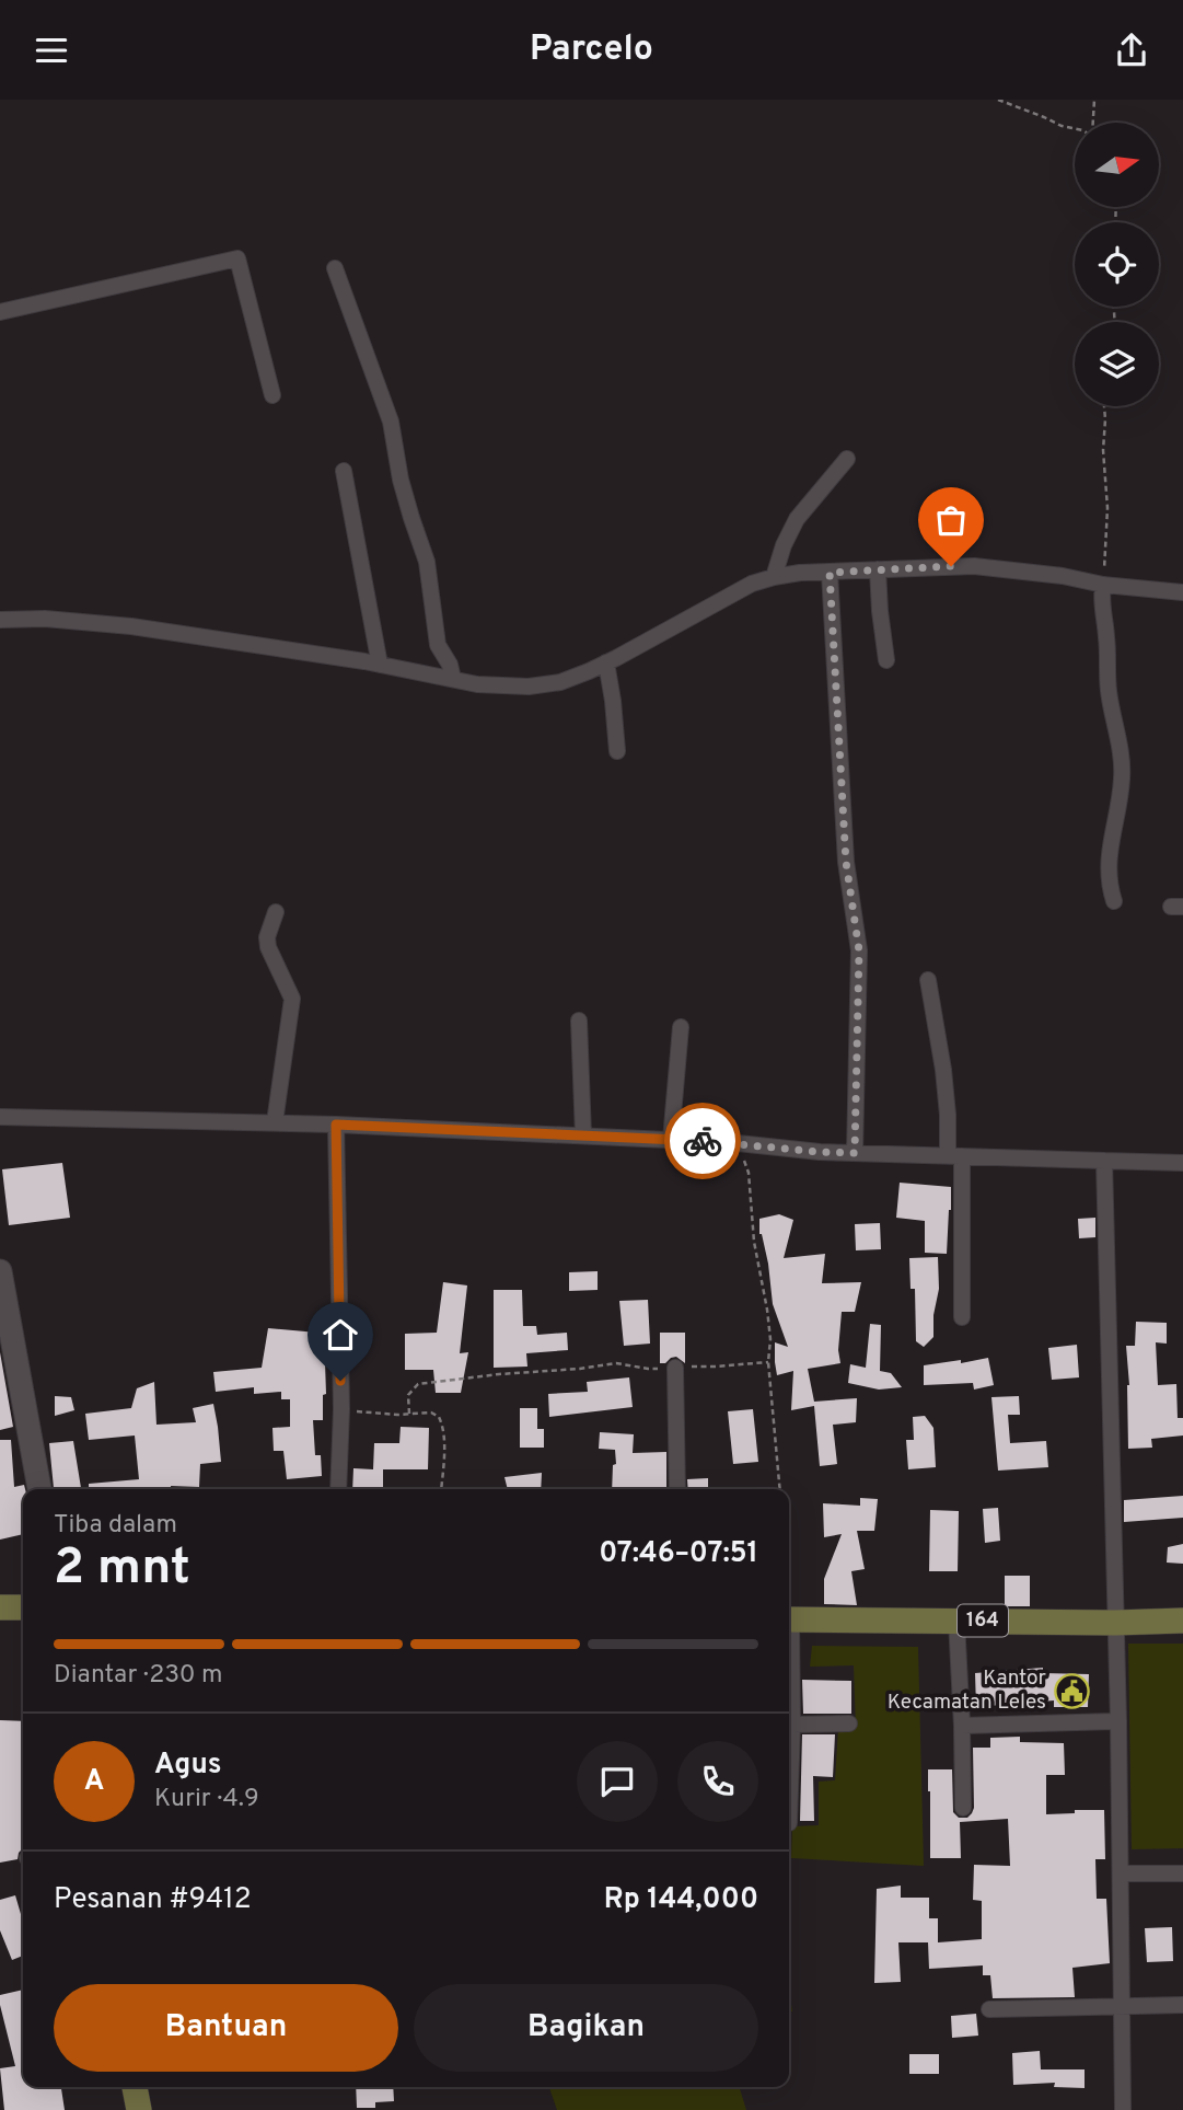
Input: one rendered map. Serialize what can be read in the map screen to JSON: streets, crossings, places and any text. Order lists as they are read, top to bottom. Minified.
{"streets":{"main road":["164"]},"places":{"public building":["Kantor Kecamatan Leles"]},"north":"right","page":{"header":"Parcelo","heading":["2 mnt","Tiba dalam","07:46–07:51"],"panel":["Agus","Kurir · 4.9","Pesanan #9412","Rp 144,000"],"bar":"Diantar · 230 m","round":"A","buttons":["Bantuan","Bagikan"]}}
